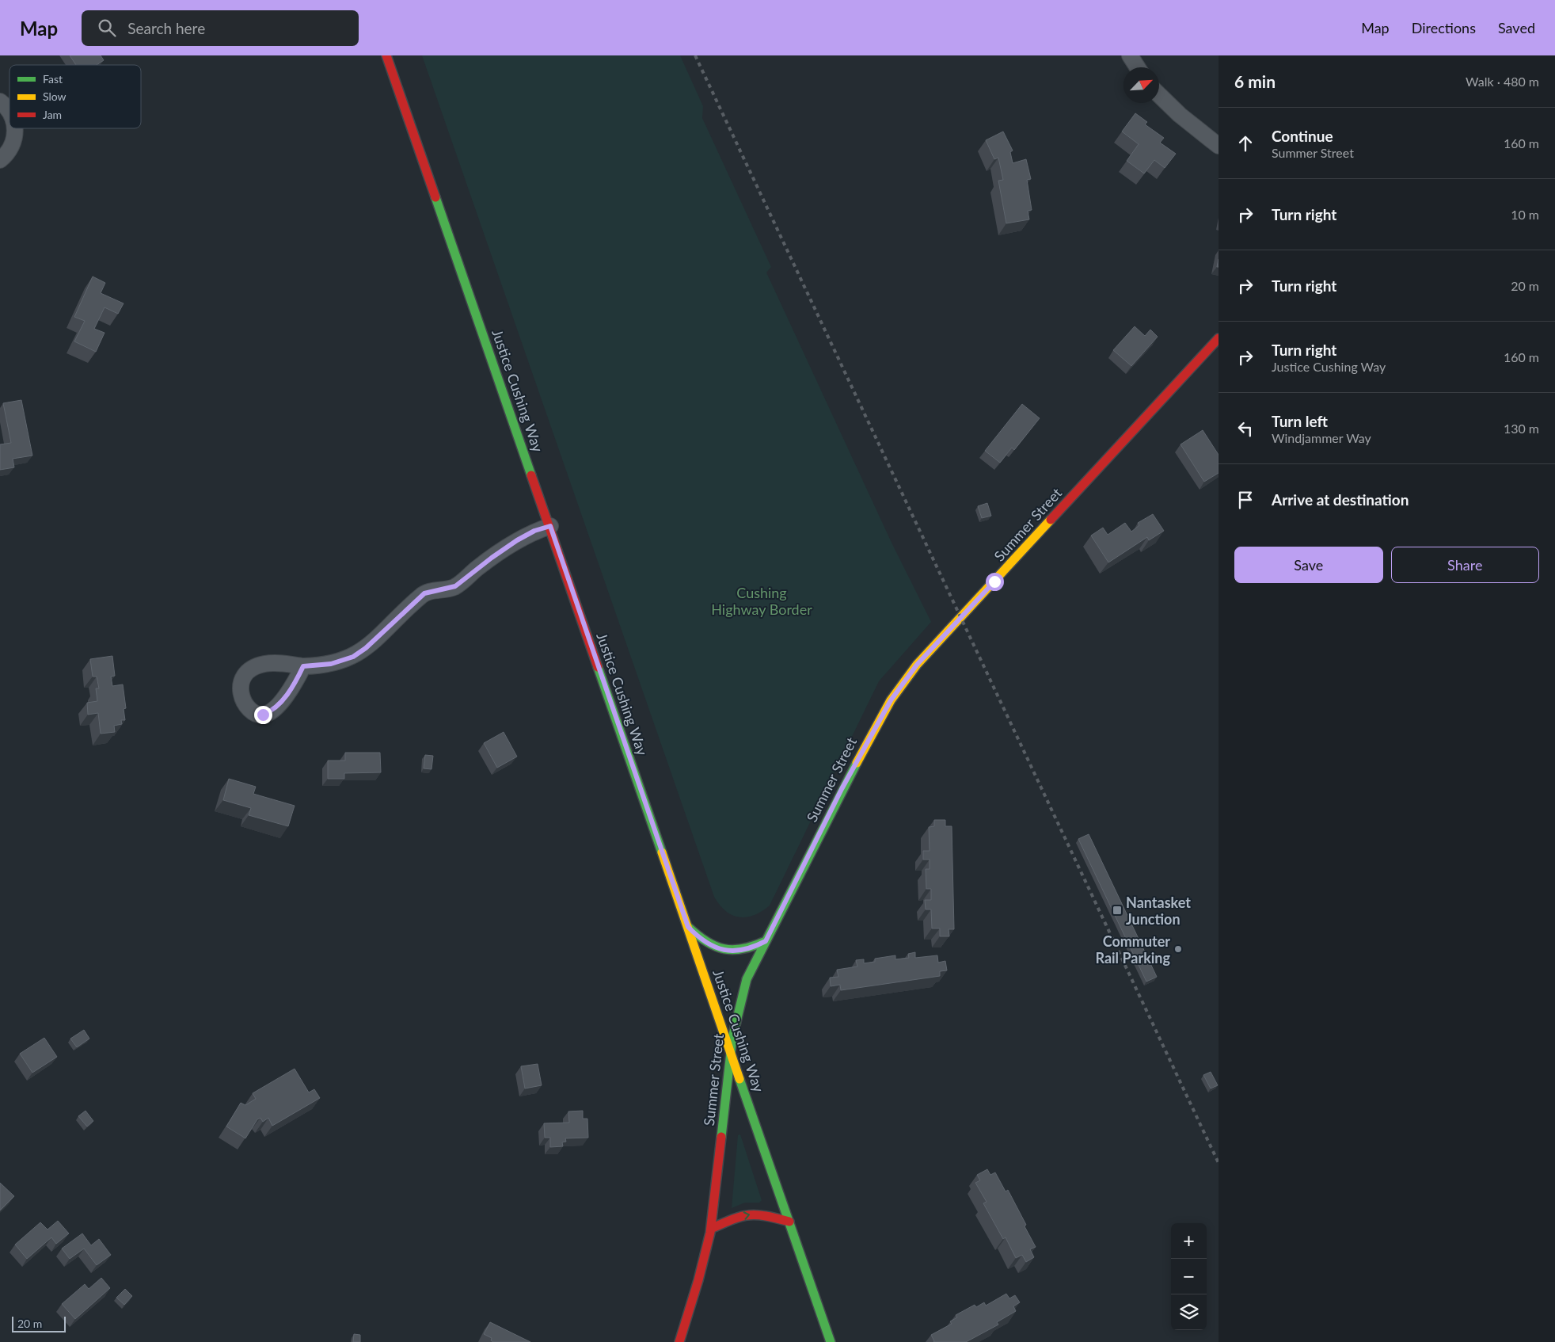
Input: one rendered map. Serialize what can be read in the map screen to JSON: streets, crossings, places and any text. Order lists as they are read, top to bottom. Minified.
{"streets":{"main road":["Justice Cushing Way","Summer Street"]},"crossings":[["Justice Cushing Way","Summer Street"]],"parks":["Cushing Highway Border"],"places":{"transit":["Nantasket Junction"],"other":["Commuter Rail Parking"]},"legend":["Fast","Slow","Jam"],"scale_bar":"20 m","north":"top right","page":{"header":"Map","search":"Search here","nav":["Map","Directions","Saved"],"heading":["6 min","Walk · 480 m"],"list":[["Continue","Summer Street","160 m"],["Turn right","10 m"],["Turn right","20 m"],["Turn right","Justice Cushing Way","160 m"],["Turn left","Windjammer Way","130 m"],"Arrive at destination"],"buttons":["Save","Share"],"map_buttons":["+","−"],"scale":"20 m"}}
